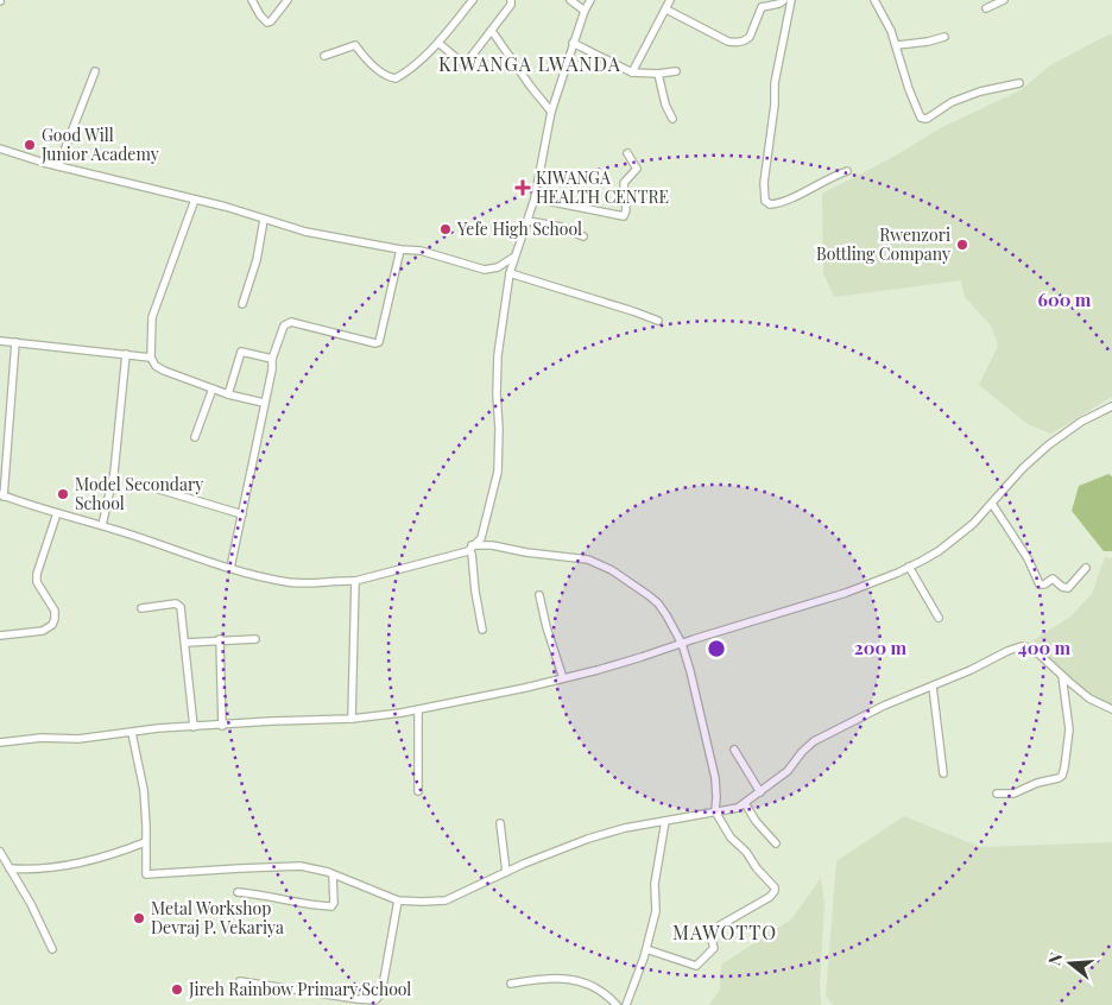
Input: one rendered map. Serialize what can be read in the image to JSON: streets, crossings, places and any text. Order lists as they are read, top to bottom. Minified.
{"districts":["KIWANGA LWANDA","MAWOTTO"],"places":{"other":["Good Will Junior Academy","Yefe High School","Rwenzori Bottling Company","Model Secondary School","Metal Workshop Devraj P. Vekariya","Jireh Rainbow Primary School"],"health":["KIWANGA HEALTH CENTRE"]},"north":"left","rings":["600 m","200 m","400 m"]}
